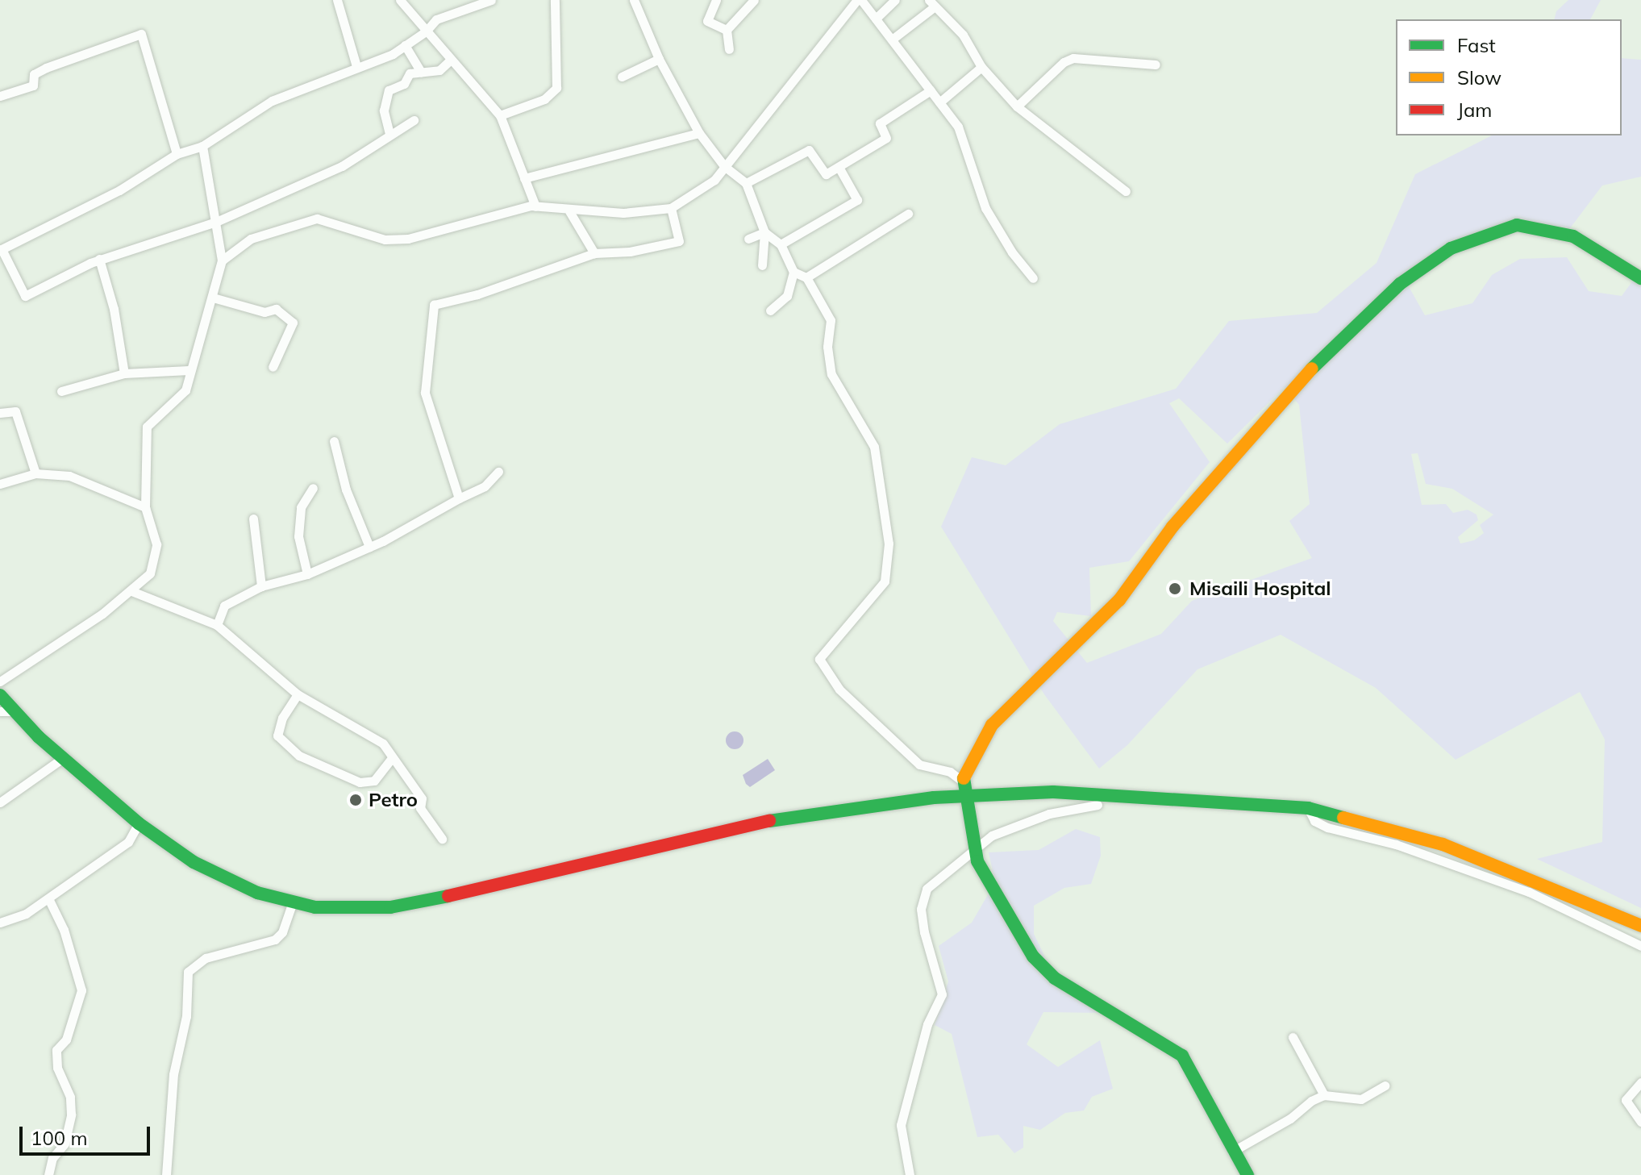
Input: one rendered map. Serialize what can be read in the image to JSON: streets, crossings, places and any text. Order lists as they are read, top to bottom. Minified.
{"places":["Misaili Hospital","Petro"],"legend":["Fast","Slow","Jam"],"scale_bar":"100 m"}
